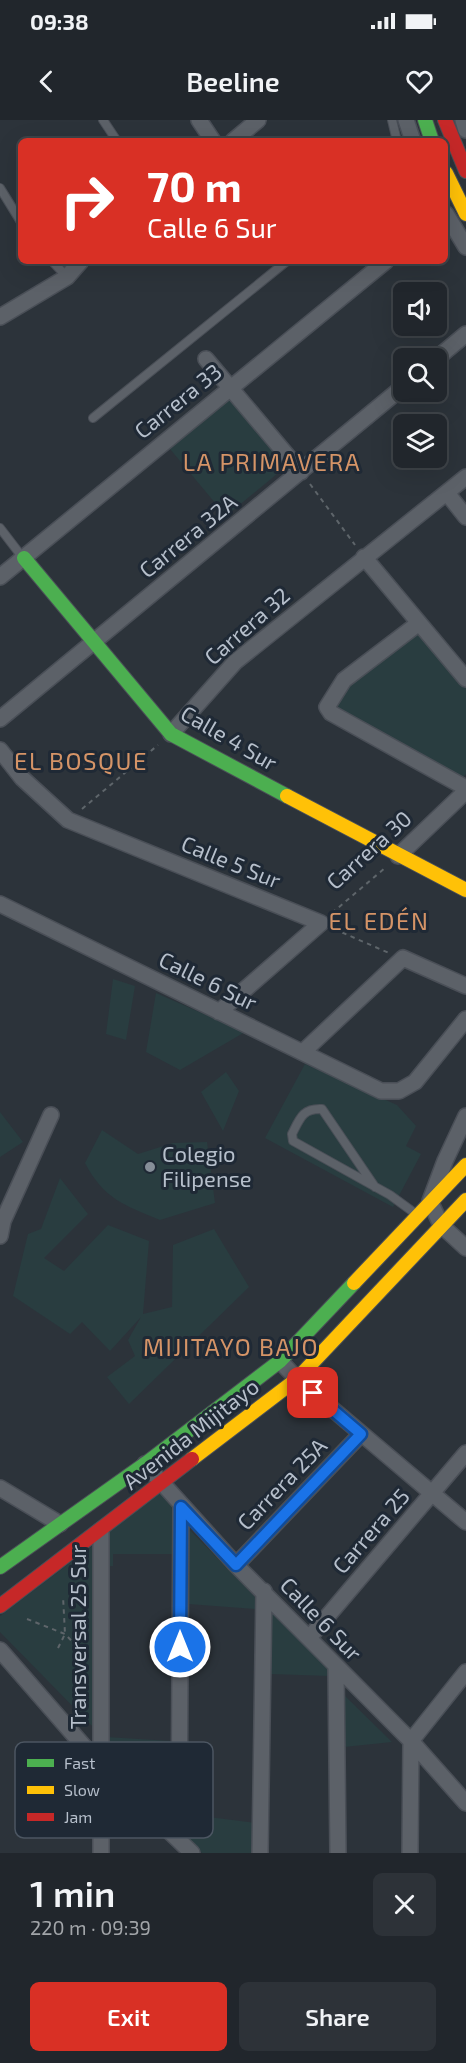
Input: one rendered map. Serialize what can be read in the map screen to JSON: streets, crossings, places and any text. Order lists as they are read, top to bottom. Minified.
{"streets":{"main road":["Calle 4 Sur","Avenida Mijitayo"],"street":["Carrera 33","Carrera 32A","Carrera 32","Carrera 30","Calle 5 Sur","Calle 6 Sur","Carrera 25A","Carrera 25","Transversal 25 Sur"]},"crossings":[["Carrera 33","Calle 4 Sur"],["Carrera 32A","Calle 4 Sur"],["Carrera 32","Calle 4 Sur"],["Calle 4 Sur","Carrera 30"],["Carrera 30","Calle 5 Sur"],["Carrera 30","Calle 6 Sur"],["Calle 6 Sur","Avenida Mijitayo"],["Calle 6 Sur","Carrera 25A"],["Calle 6 Sur","Carrera 25"],["Avenida Mijitayo","Transversal 25 Sur"]],"districts":["LA PRIMAVERA","EL BOSQUE","EL EDÉN","MIJITAYO BAJO"],"places":["Colegio Filipense"],"legend":["Fast","Slow","Jam"],"page":{"status":"09:38","header":"Beeline","turn":["70 m","Calle 6 Sur"],"heading":["1 min","220 m · 09:39"],"buttons":["Exit","Share"]}}
